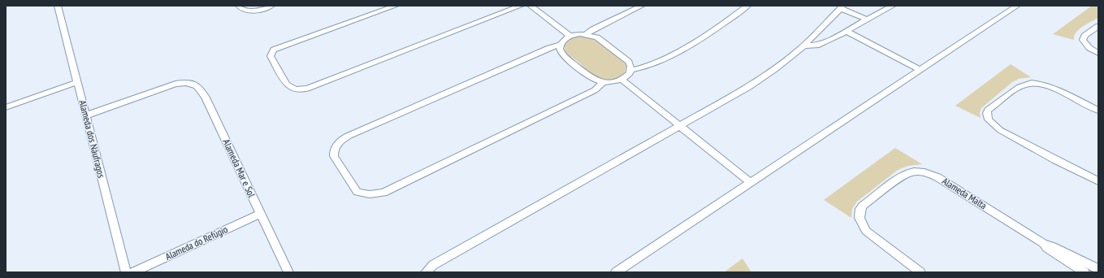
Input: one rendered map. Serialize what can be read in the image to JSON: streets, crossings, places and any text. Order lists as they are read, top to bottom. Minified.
{"streets":{"street":["Alameda dos Náufragos","Alameda Mar e Sol","Alameda Malta","Alameda do Refúgio"]},"crossings":[["Alameda dos Náufragos","Alameda Mar e Sol"],["Alameda Mar e Sol","Alameda do Refúgio"]]}
